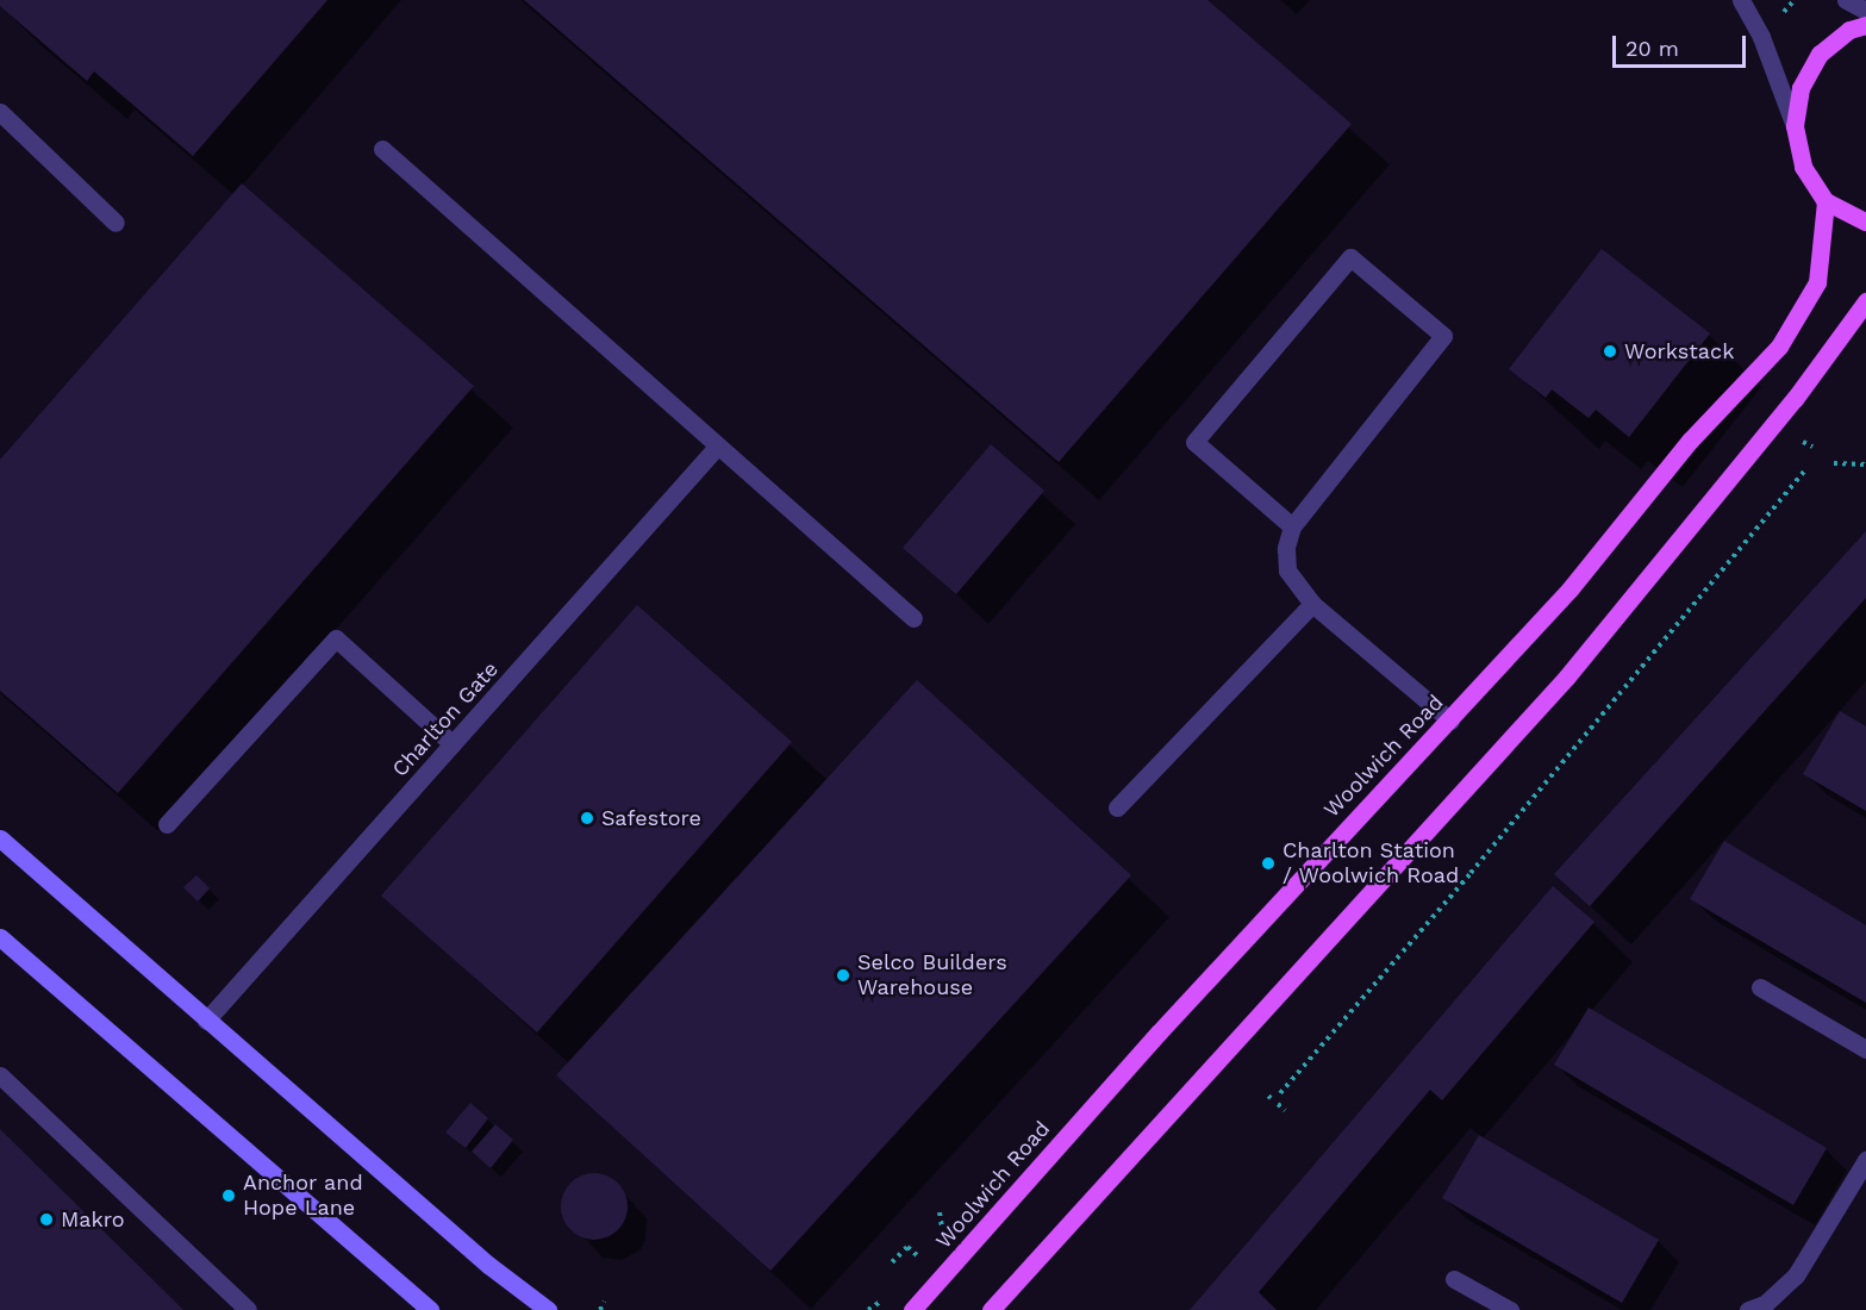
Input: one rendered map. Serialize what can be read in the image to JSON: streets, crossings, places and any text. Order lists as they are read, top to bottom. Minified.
{"streets":{"main road":["Woolwich Road"],"street":["Charlton Gate"]},"places":["Workstack","Safestore","Charlton Station / Woolwich Road","Selco Builders Warehouse","Anchor and Hope Lane","Makro"],"scale_bar":"20 m"}
